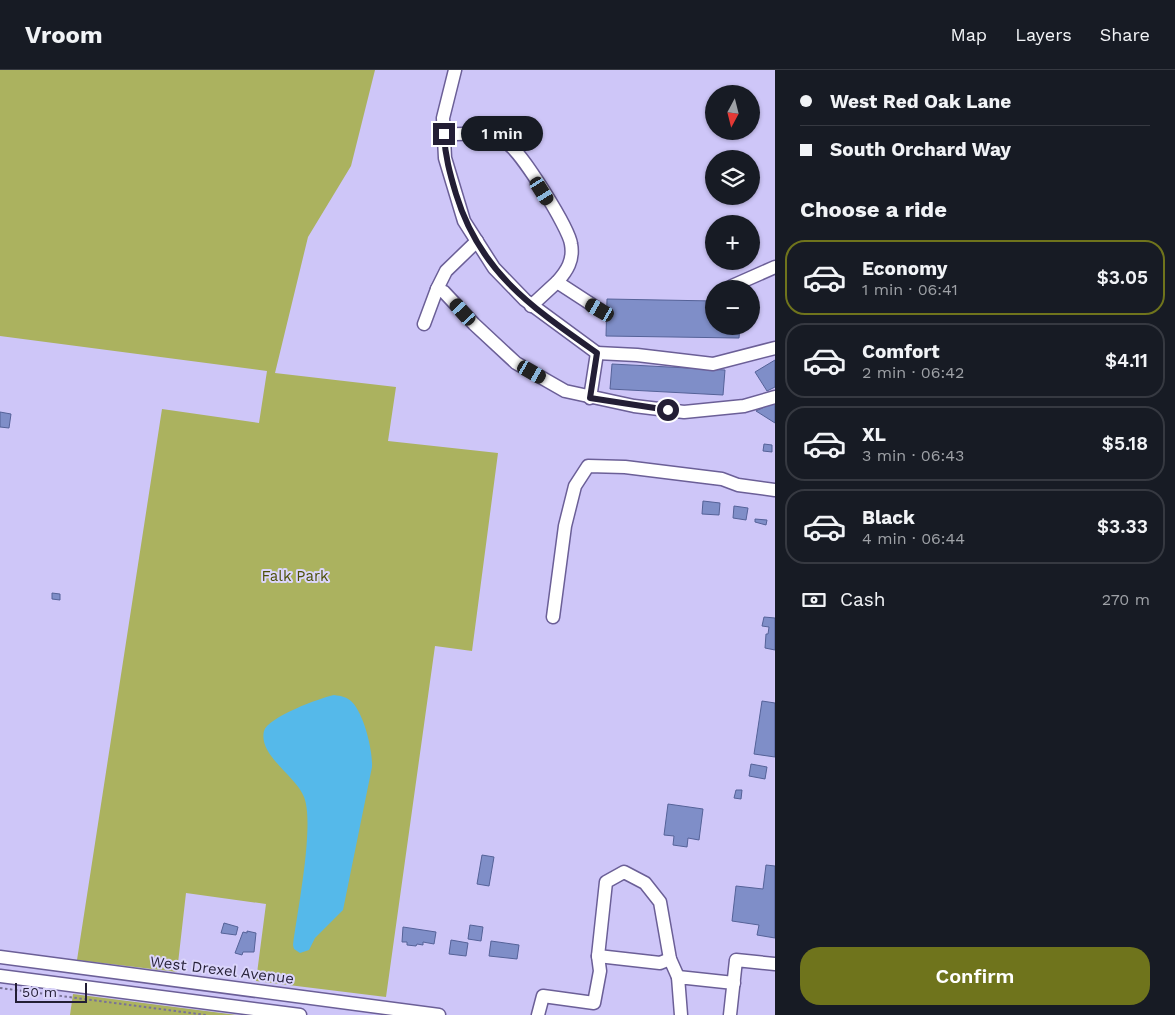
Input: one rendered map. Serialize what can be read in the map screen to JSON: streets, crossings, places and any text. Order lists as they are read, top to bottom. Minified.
{"streets":{"street":["West Drexel Avenue"]},"parks":["Falk Park"],"scale_bar":"50 m","north":"bottom","page":{"header":"Vroom","nav":["Map","Layers","Share"],"banner":["West Red Oak Lane","South Orchard Way"],"map_buttons":["+","−"],"bubble":"1 min","heading":"Choose a ride","list":[{"name":"Economy","note":"1 min · 06:41","value":"$3.05"},{"name":"Comfort","note":"2 min · 06:42","value":"$4.11"},{"name":"XL","note":"3 min · 06:43","value":"$5.18"},{"name":"Black","note":"4 min · 06:44","value":"$3.33"}],"pay":["Cash","270 m"],"buttons":"Confirm","scale":"50 m"}}
